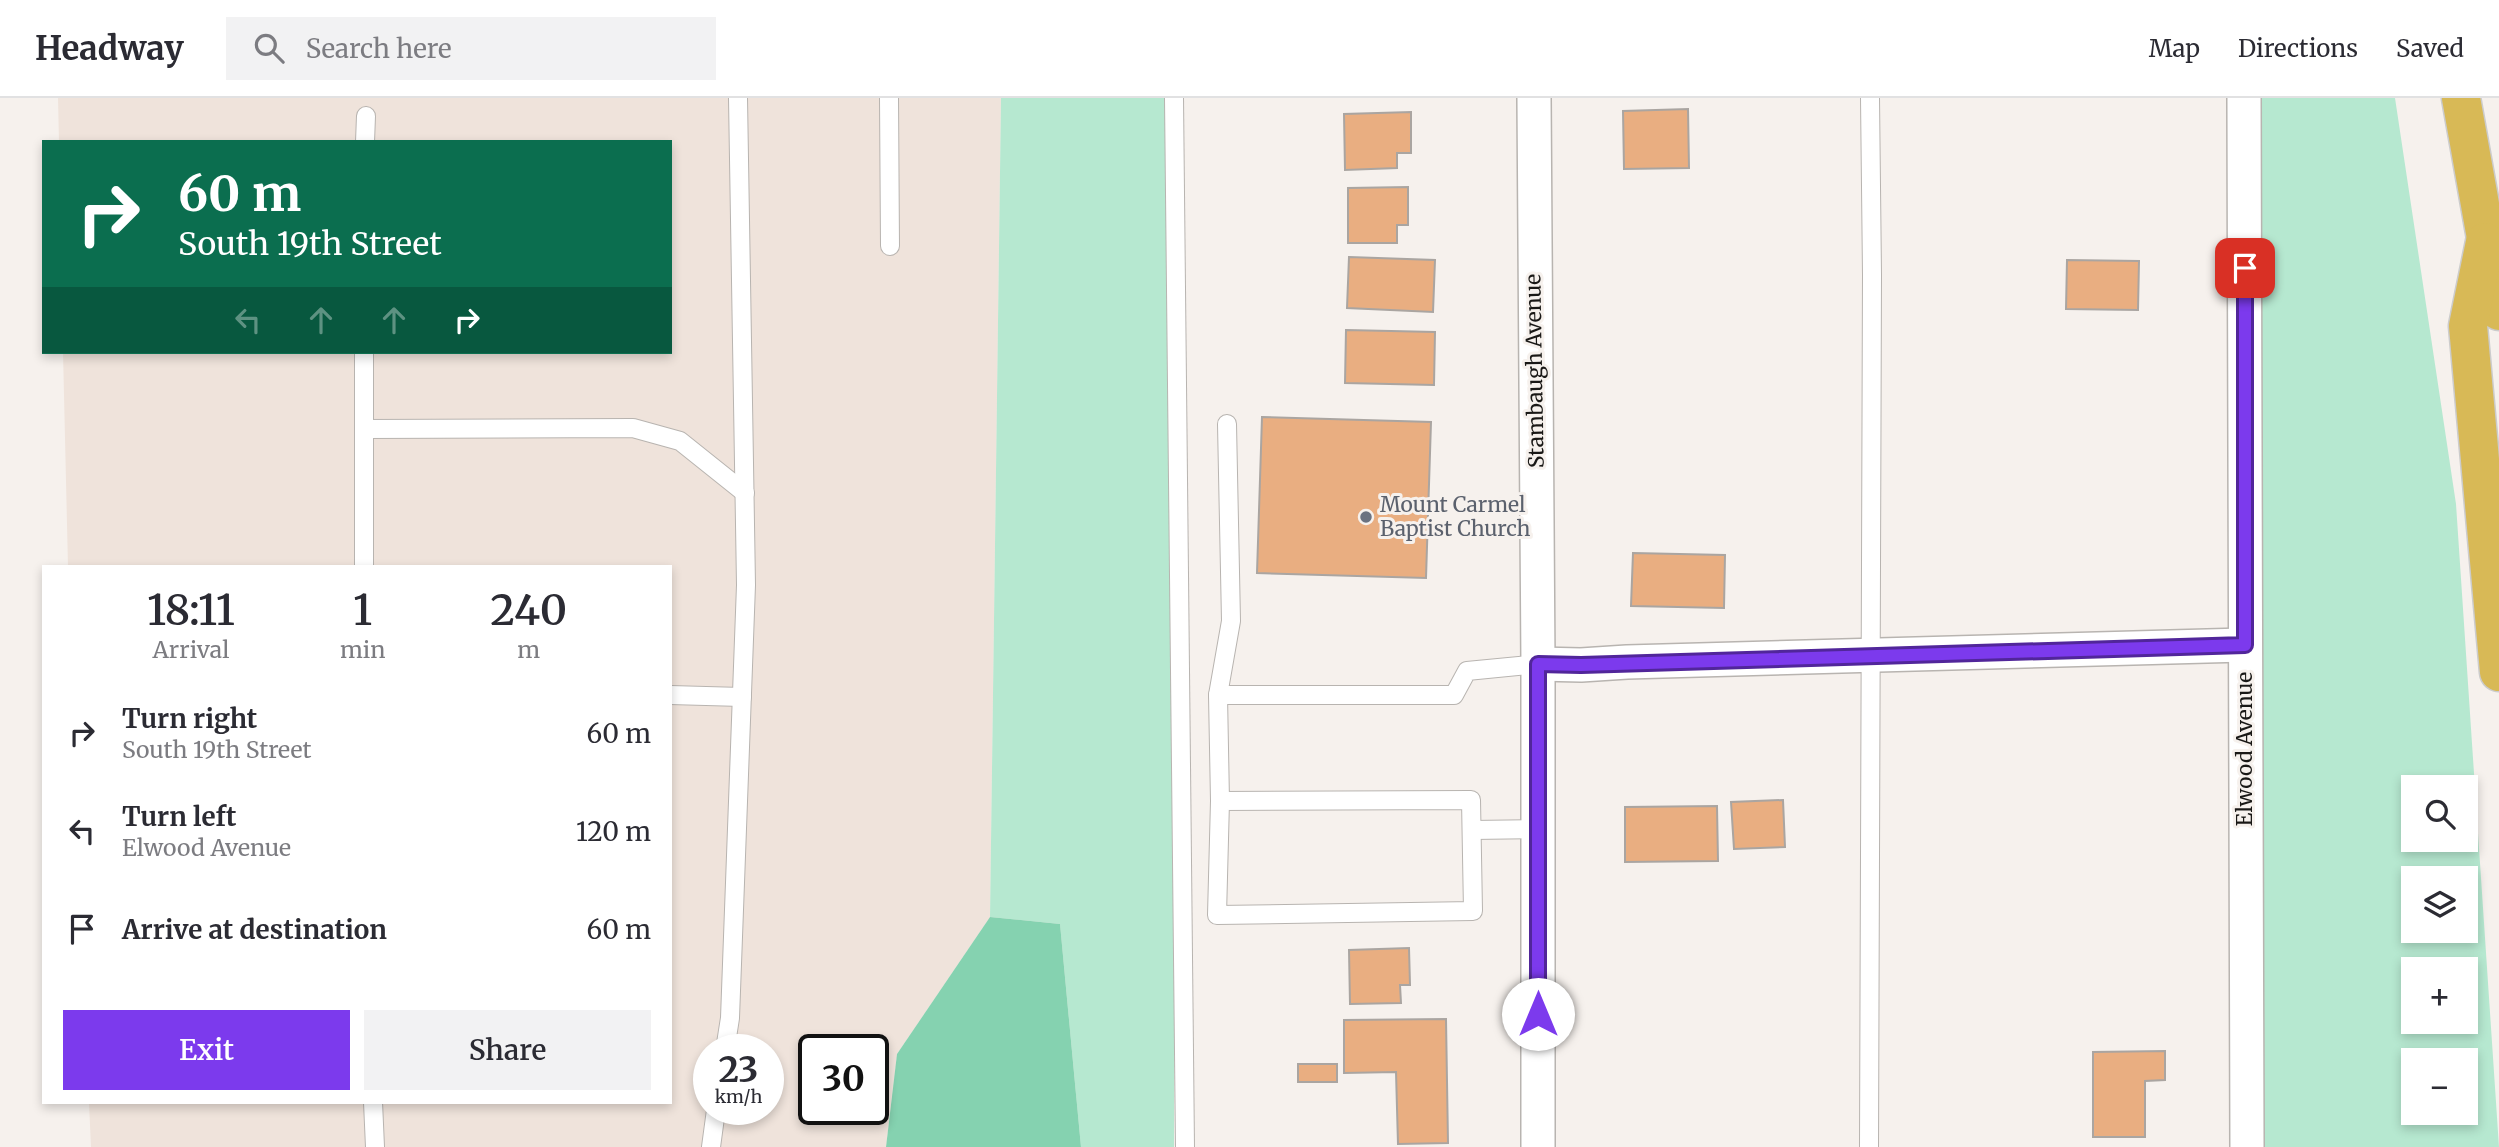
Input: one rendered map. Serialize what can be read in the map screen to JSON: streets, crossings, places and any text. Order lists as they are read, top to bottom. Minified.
{"streets":{"street":["Stambaugh Avenue","Elwood Avenue"]},"places":["Mount Carmel Baptist Church"],"page":{"header":"Headway","search":"Search here","nav":["Map","Directions","Saved"],"turn":["60 m","South 19th Street"],"eta":["18:11","Arrival","1","min","240","m"],"list":[{"name":"Turn right","note":"South 19th Street","value":"60 m"},{"name":"Turn left","note":"Elwood Avenue","value":"120 m"},{"name":"Arrive at destination","value":"60 m"}],"map_buttons":["+","−"],"buttons":["Exit","Share"],"speed":"23 km/h","limit":"30"}}
